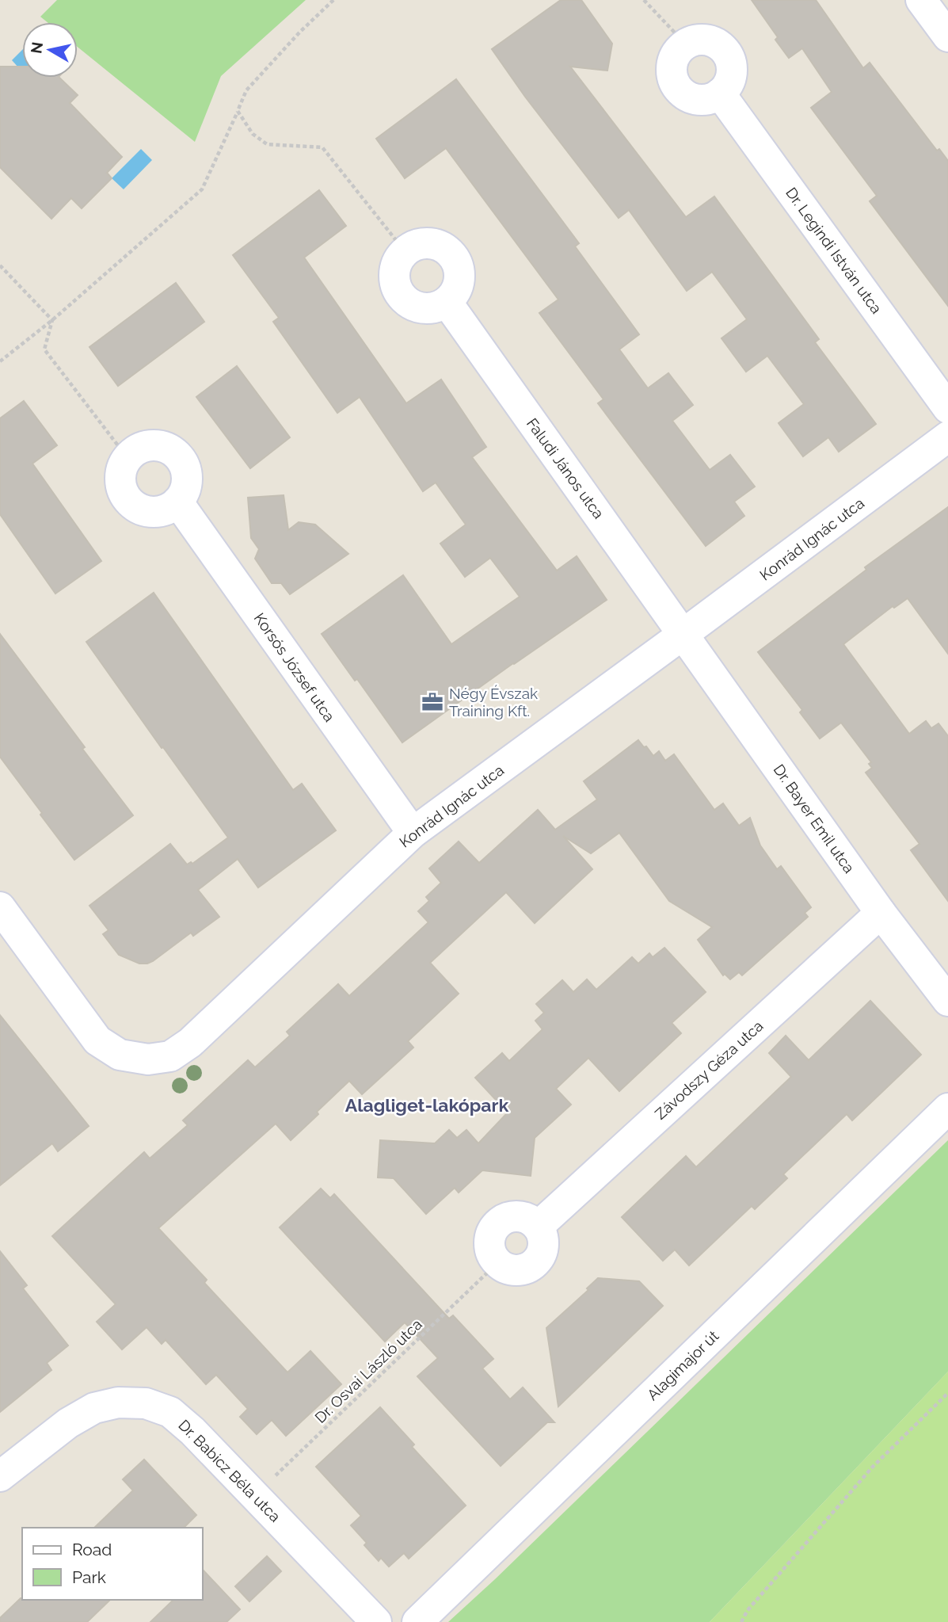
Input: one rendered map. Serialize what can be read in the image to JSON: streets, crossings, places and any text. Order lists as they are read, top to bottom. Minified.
{"streets":{"street":["Dr. Legindi István utca","Faludi János utca","Konrád Ignác utca","Korsós József utca","Dr. Bayer Emil utca","Závodszy Géza utca","Alagimajor út","Dr. Babicz Béla utca"],"path":["Dr. Osvai László utca"]},"crossings":[["Faludi János utca","Konrád Ignác utca"],["Faludi János utca","Dr. Bayer Emil utca"],["Konrád Ignác utca","Korsós József utca"],["Konrád Ignác utca","Dr. Bayer Emil utca"],["Dr. Bayer Emil utca","Závodszy Géza utca"],["Závodszy Géza utca","Dr. Osvai László utca"],["Dr. Osvai László utca","Dr. Babicz Béla utca"]],"districts":["Alagliget-lakópark"],"places":{"office":["Négy Évszak Training Kft."]},"legend":["Road","Park"],"north":"left"}
